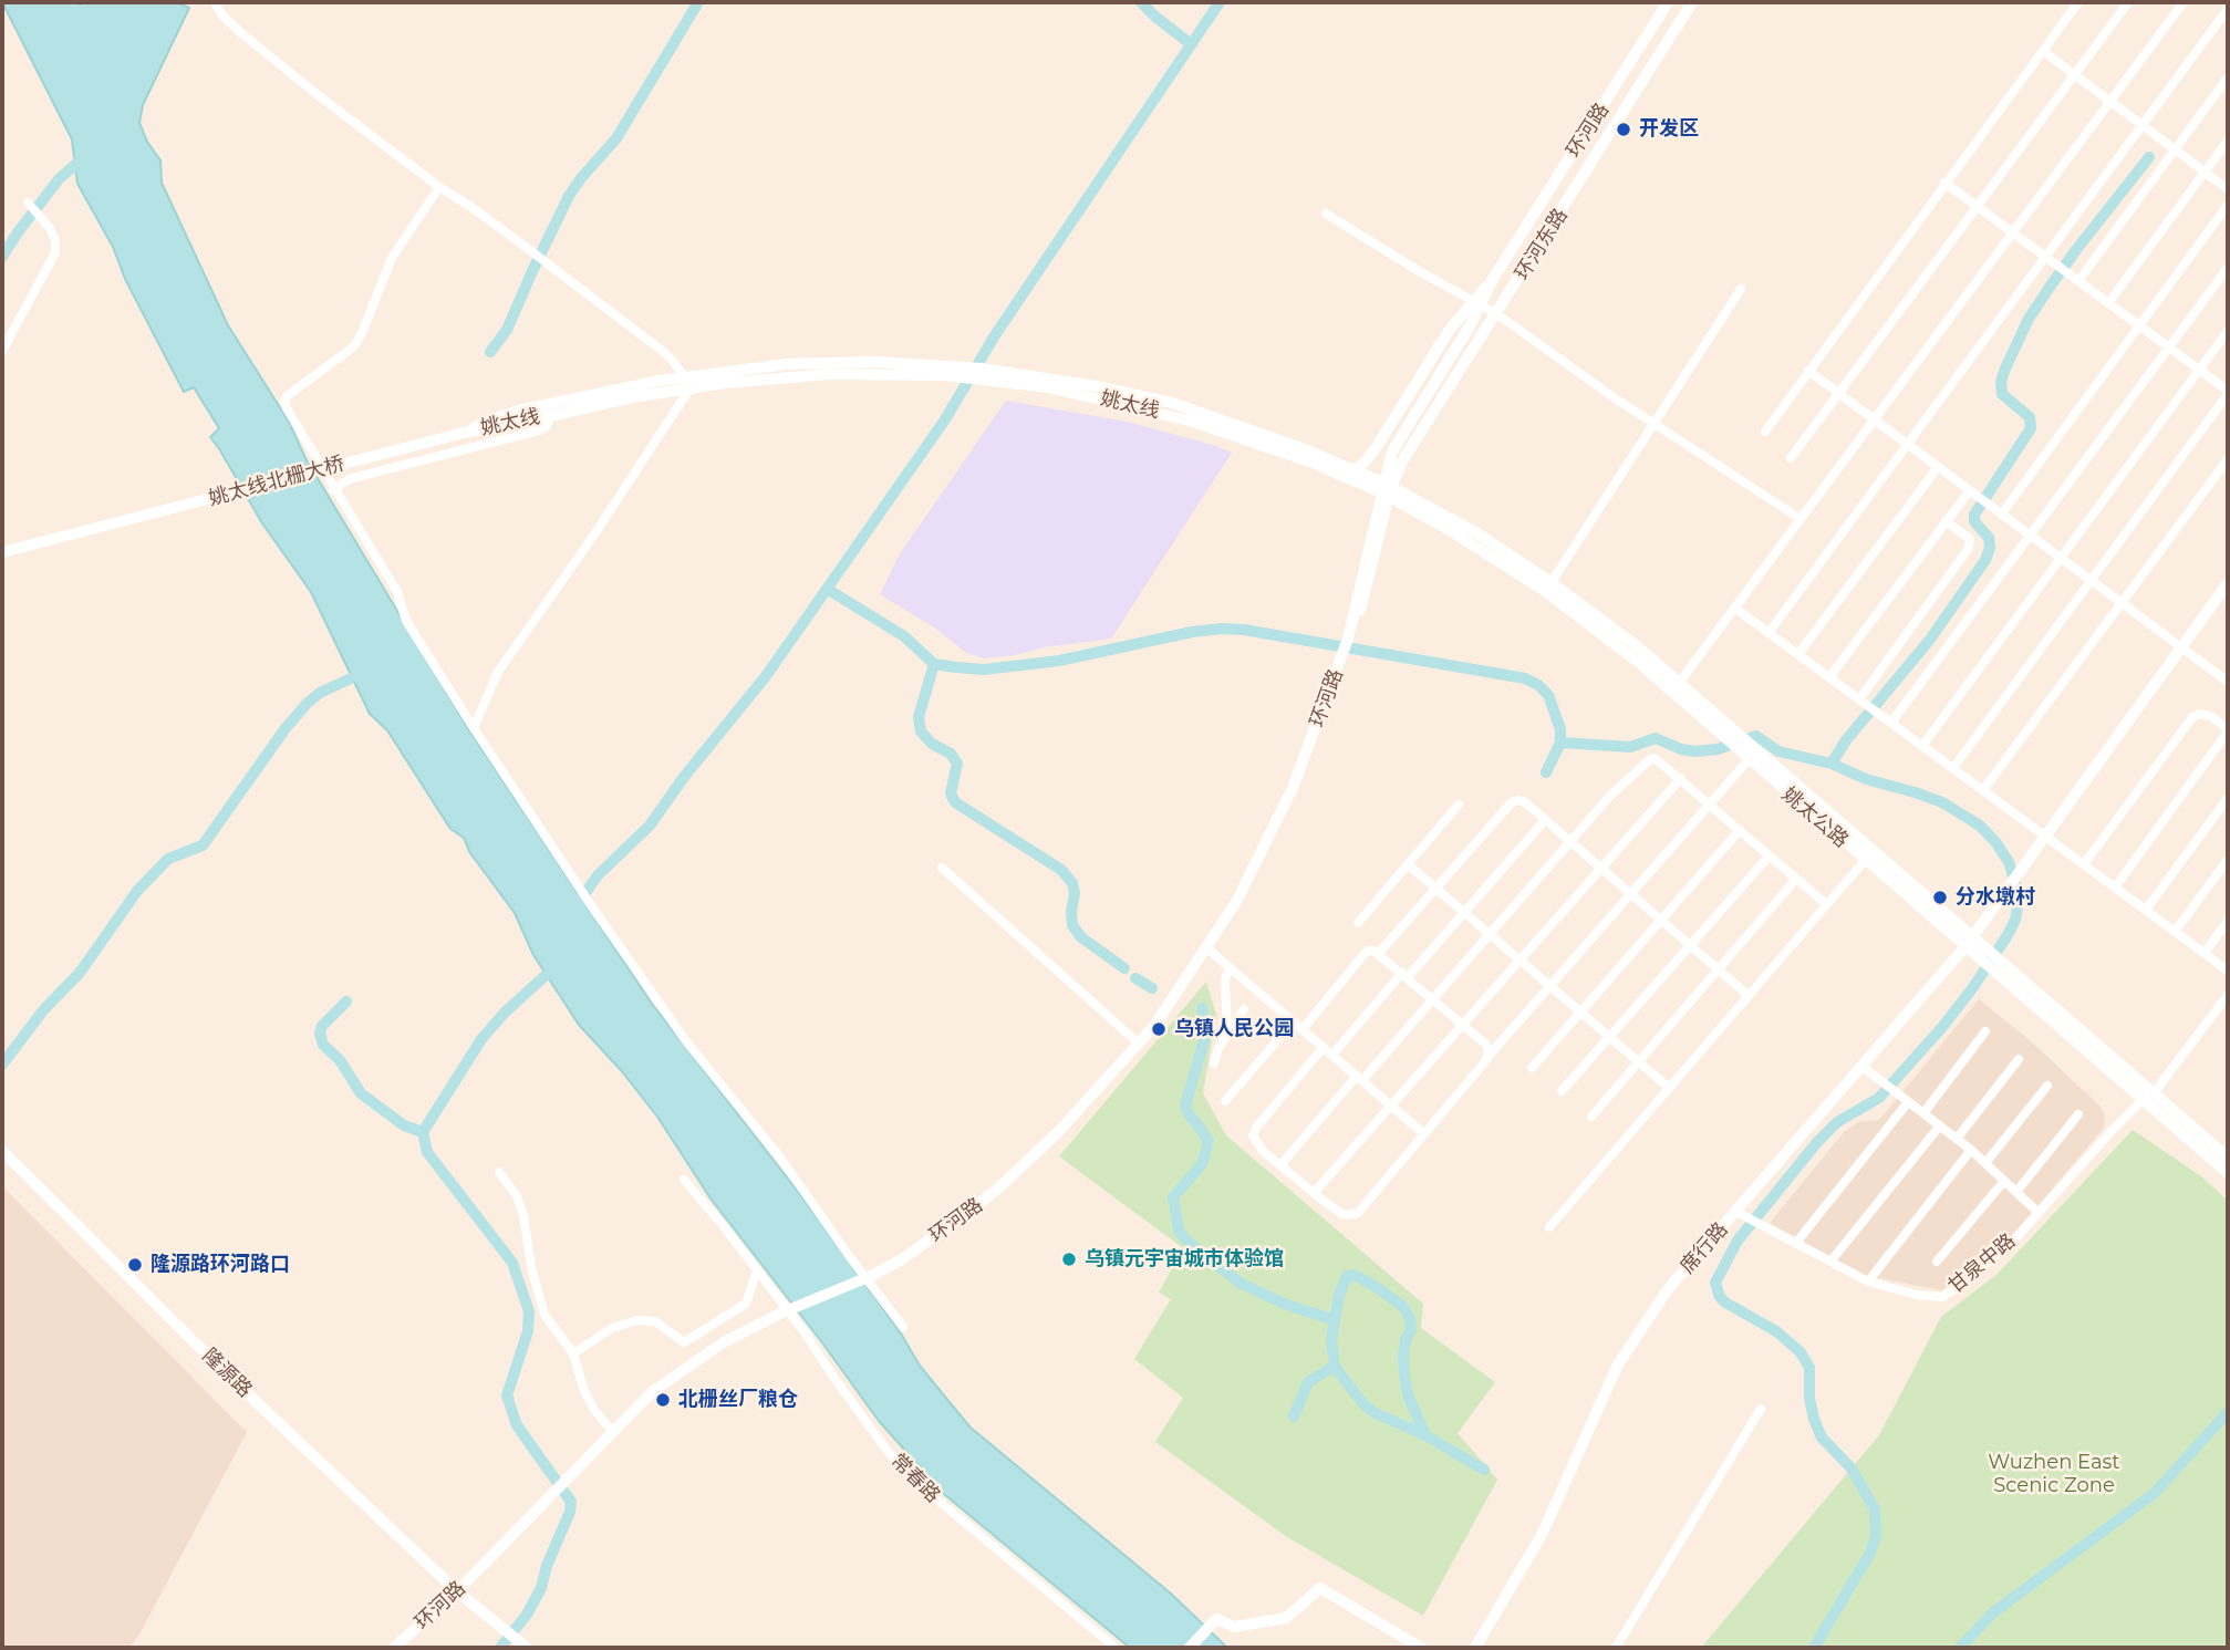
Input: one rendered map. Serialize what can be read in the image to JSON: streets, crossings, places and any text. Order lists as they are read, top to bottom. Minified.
{"streets":{"main road":["姚太线","姚太线北栅大桥","姚太公路","隆源路"],"street":["环河路","环河东路","席行路","甘泉中路","常春路"]},"crossings":[["环河路","环河东路"],["环河路","姚太线"],["环河路","姚太公路"],["环河路","隆源路"],["环河东路","姚太线"],["环河东路","姚太公路"],["姚太线","姚太线北栅大桥"],["姚太线","姚太公路"],["姚太公路","席行路"],["姚太公路","甘泉中路"],["席行路","甘泉中路"]],"parks":["Wuzhen East Scenic Zone"],"places":["开发区","分水墩村","乌镇人民公园","乌镇元宇宙城市体验馆","隆源路环河路口","北栅丝厂粮仓"]}
